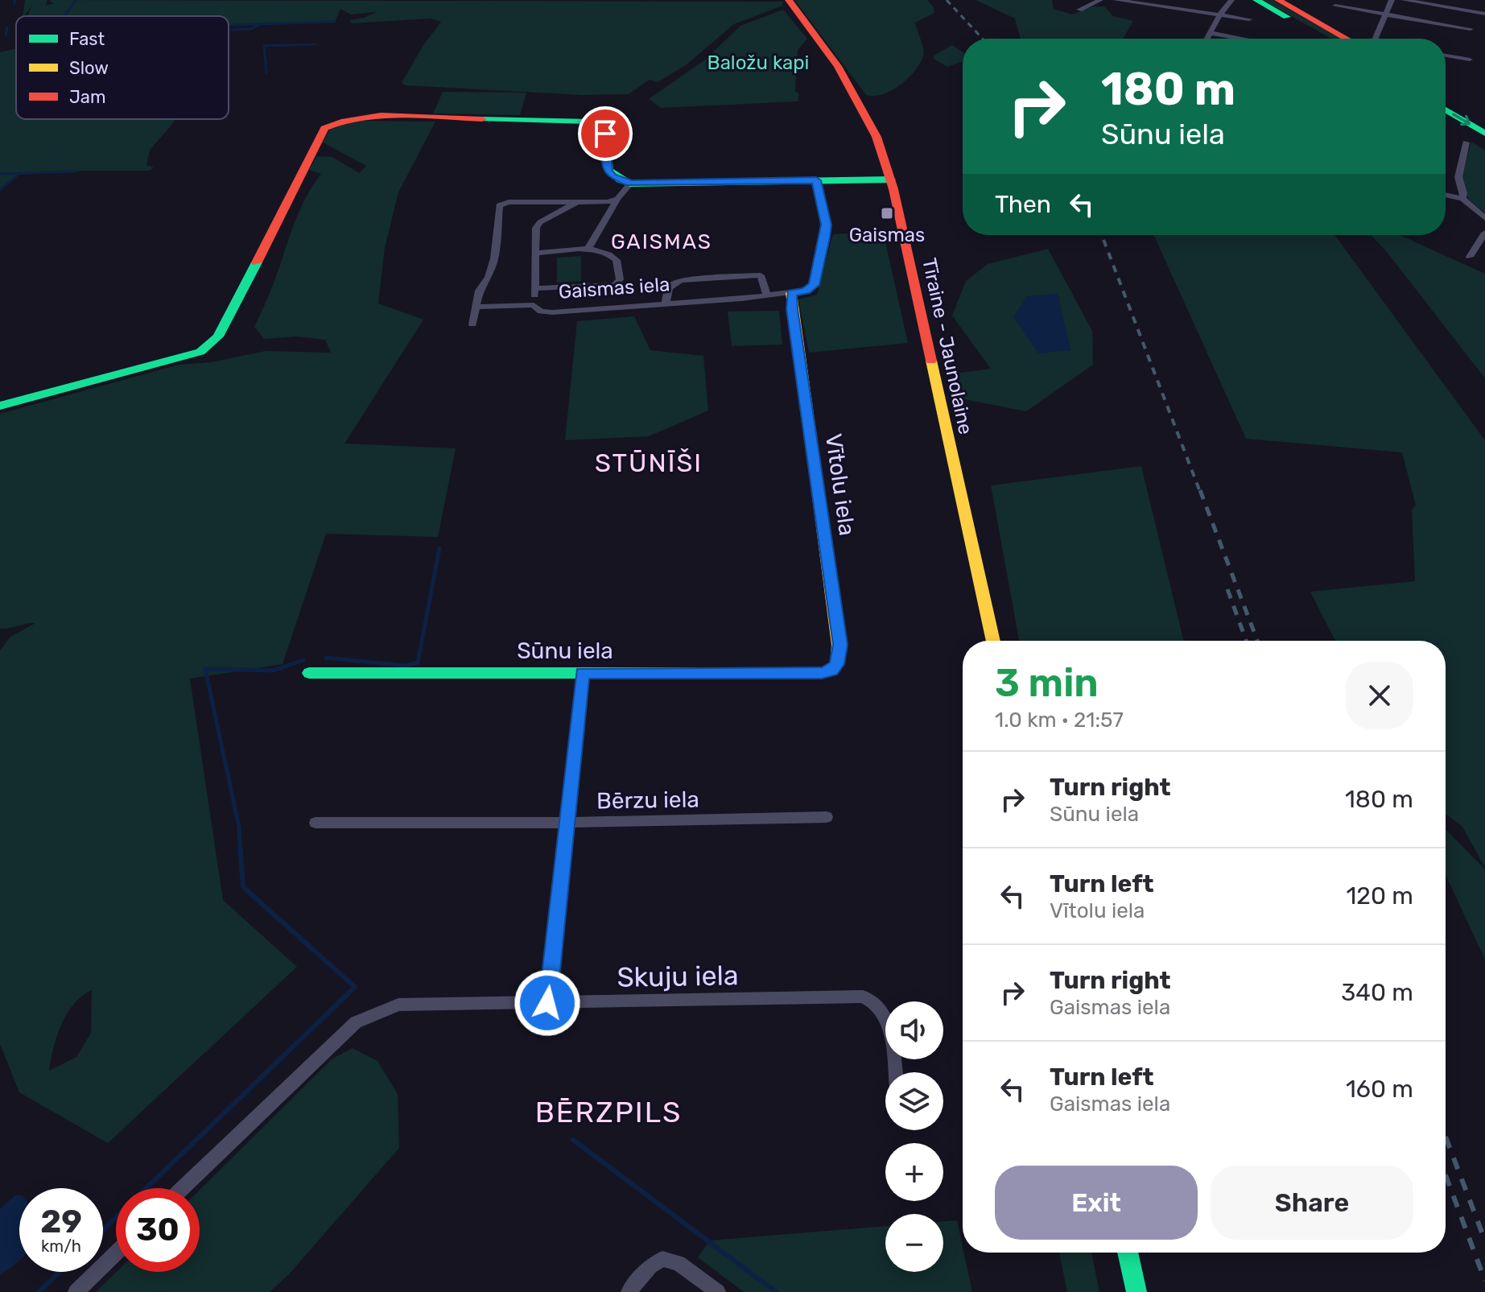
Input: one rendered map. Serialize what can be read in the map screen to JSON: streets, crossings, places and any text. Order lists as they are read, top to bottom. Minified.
{"streets":{"main road":["Tīraine - Jaunolaine","Vītolu iela","Sūnu iela"],"street":["Gaismas iela","Bērzu iela","Skuju iela"]},"crossings":[["Gaismas iela","Vītolu iela"],["Vītolu iela","Sūnu iela"]],"districts":["GAISMAS","STŪNĪŠI","BĒRZPILS"],"parks":["Baložu kapi"],"places":{"transit":["Gaismas"]},"legend":["Fast","Slow","Jam"],"page":{"turn":["180 m","Sūnu iela"],"then":"Then","heading":["3 min","1.0 km · 21:57"],"list":[{"name":"Turn right","note":"Sūnu iela","value":"180 m"},{"name":"Turn left","note":"Vītolu iela","value":"120 m"},{"name":"Turn right","note":"Gaismas iela","value":"340 m"},{"name":"Turn left","note":"Gaismas iela","value":"160 m"}],"map_buttons":["+","−"],"buttons":["Exit","Share"],"speed":"29 km/h","limit":"30"}}
